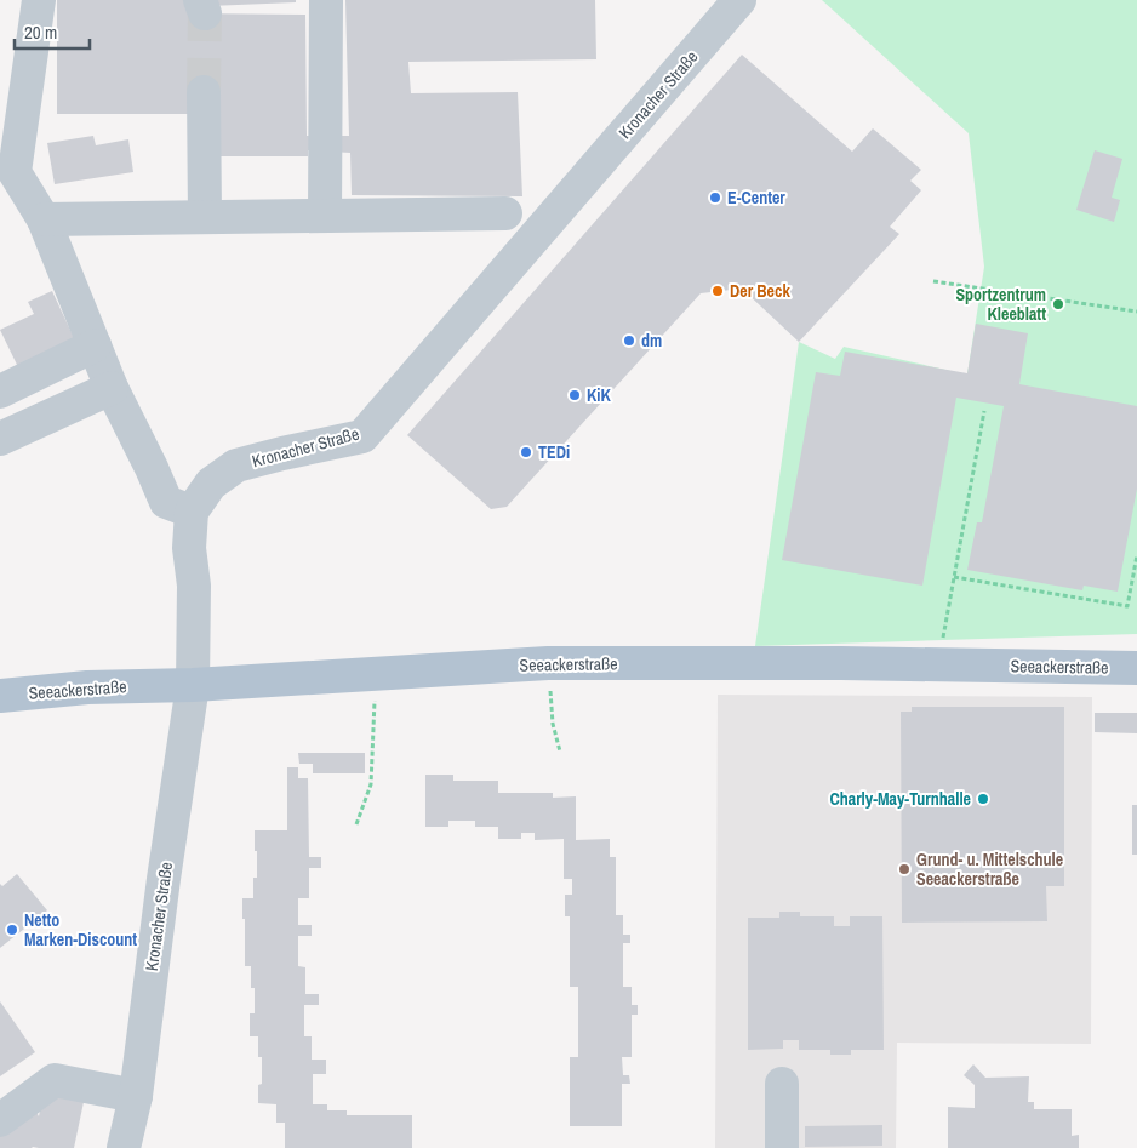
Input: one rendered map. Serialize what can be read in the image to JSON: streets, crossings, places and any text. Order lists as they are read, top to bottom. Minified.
{"streets":{"main road":["Seeackerstraße"],"street":["Kronacher Straße"]},"crossings":[["Kronacher Straße","Seeackerstraße"]],"places":["E-Center","Der Beck","Sportzentrum Kleeblatt","dm","KiK","TEDi","Charly-May-Turnhalle","Grund- u. Mittelschule Seeackerstraße","Netto Marken-Discount"],"scale_bar":"20 m"}
